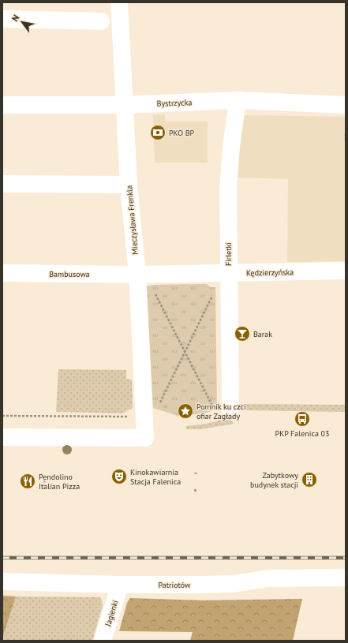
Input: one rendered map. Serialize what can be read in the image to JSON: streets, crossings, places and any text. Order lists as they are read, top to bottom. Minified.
{"streets":{"street":["Bystrzycka","Mieczysława Frenkla","Firletki","Kędzierzyńska","Bambusowa","Patriotów","Jagienki"]},"crossings":[["Bystrzycka","Mieczysława Frenkla"],["Bystrzycka","Firletki"],["Mieczysława Frenkla","Kędzierzyńska"],["Mieczysława Frenkla","Bambusowa"],["Firletki","Kędzierzyńska"],["Kędzierzyńska","Bambusowa"],["Patriotów","Jagienki"]],"places":{"bank":["PKO BP"],"bar":["Barak"],"place":["Pomnik ku czci ofiar Zagłady"],"bus stop":["PKP Falenica 03"],"theatre":["Kinokawiarnia Stacja Falenica"],"building":["Zabytkowy budynek stacji"],"restaurant":["Pendolino Italian Pizza"]},"north":"top left"}
